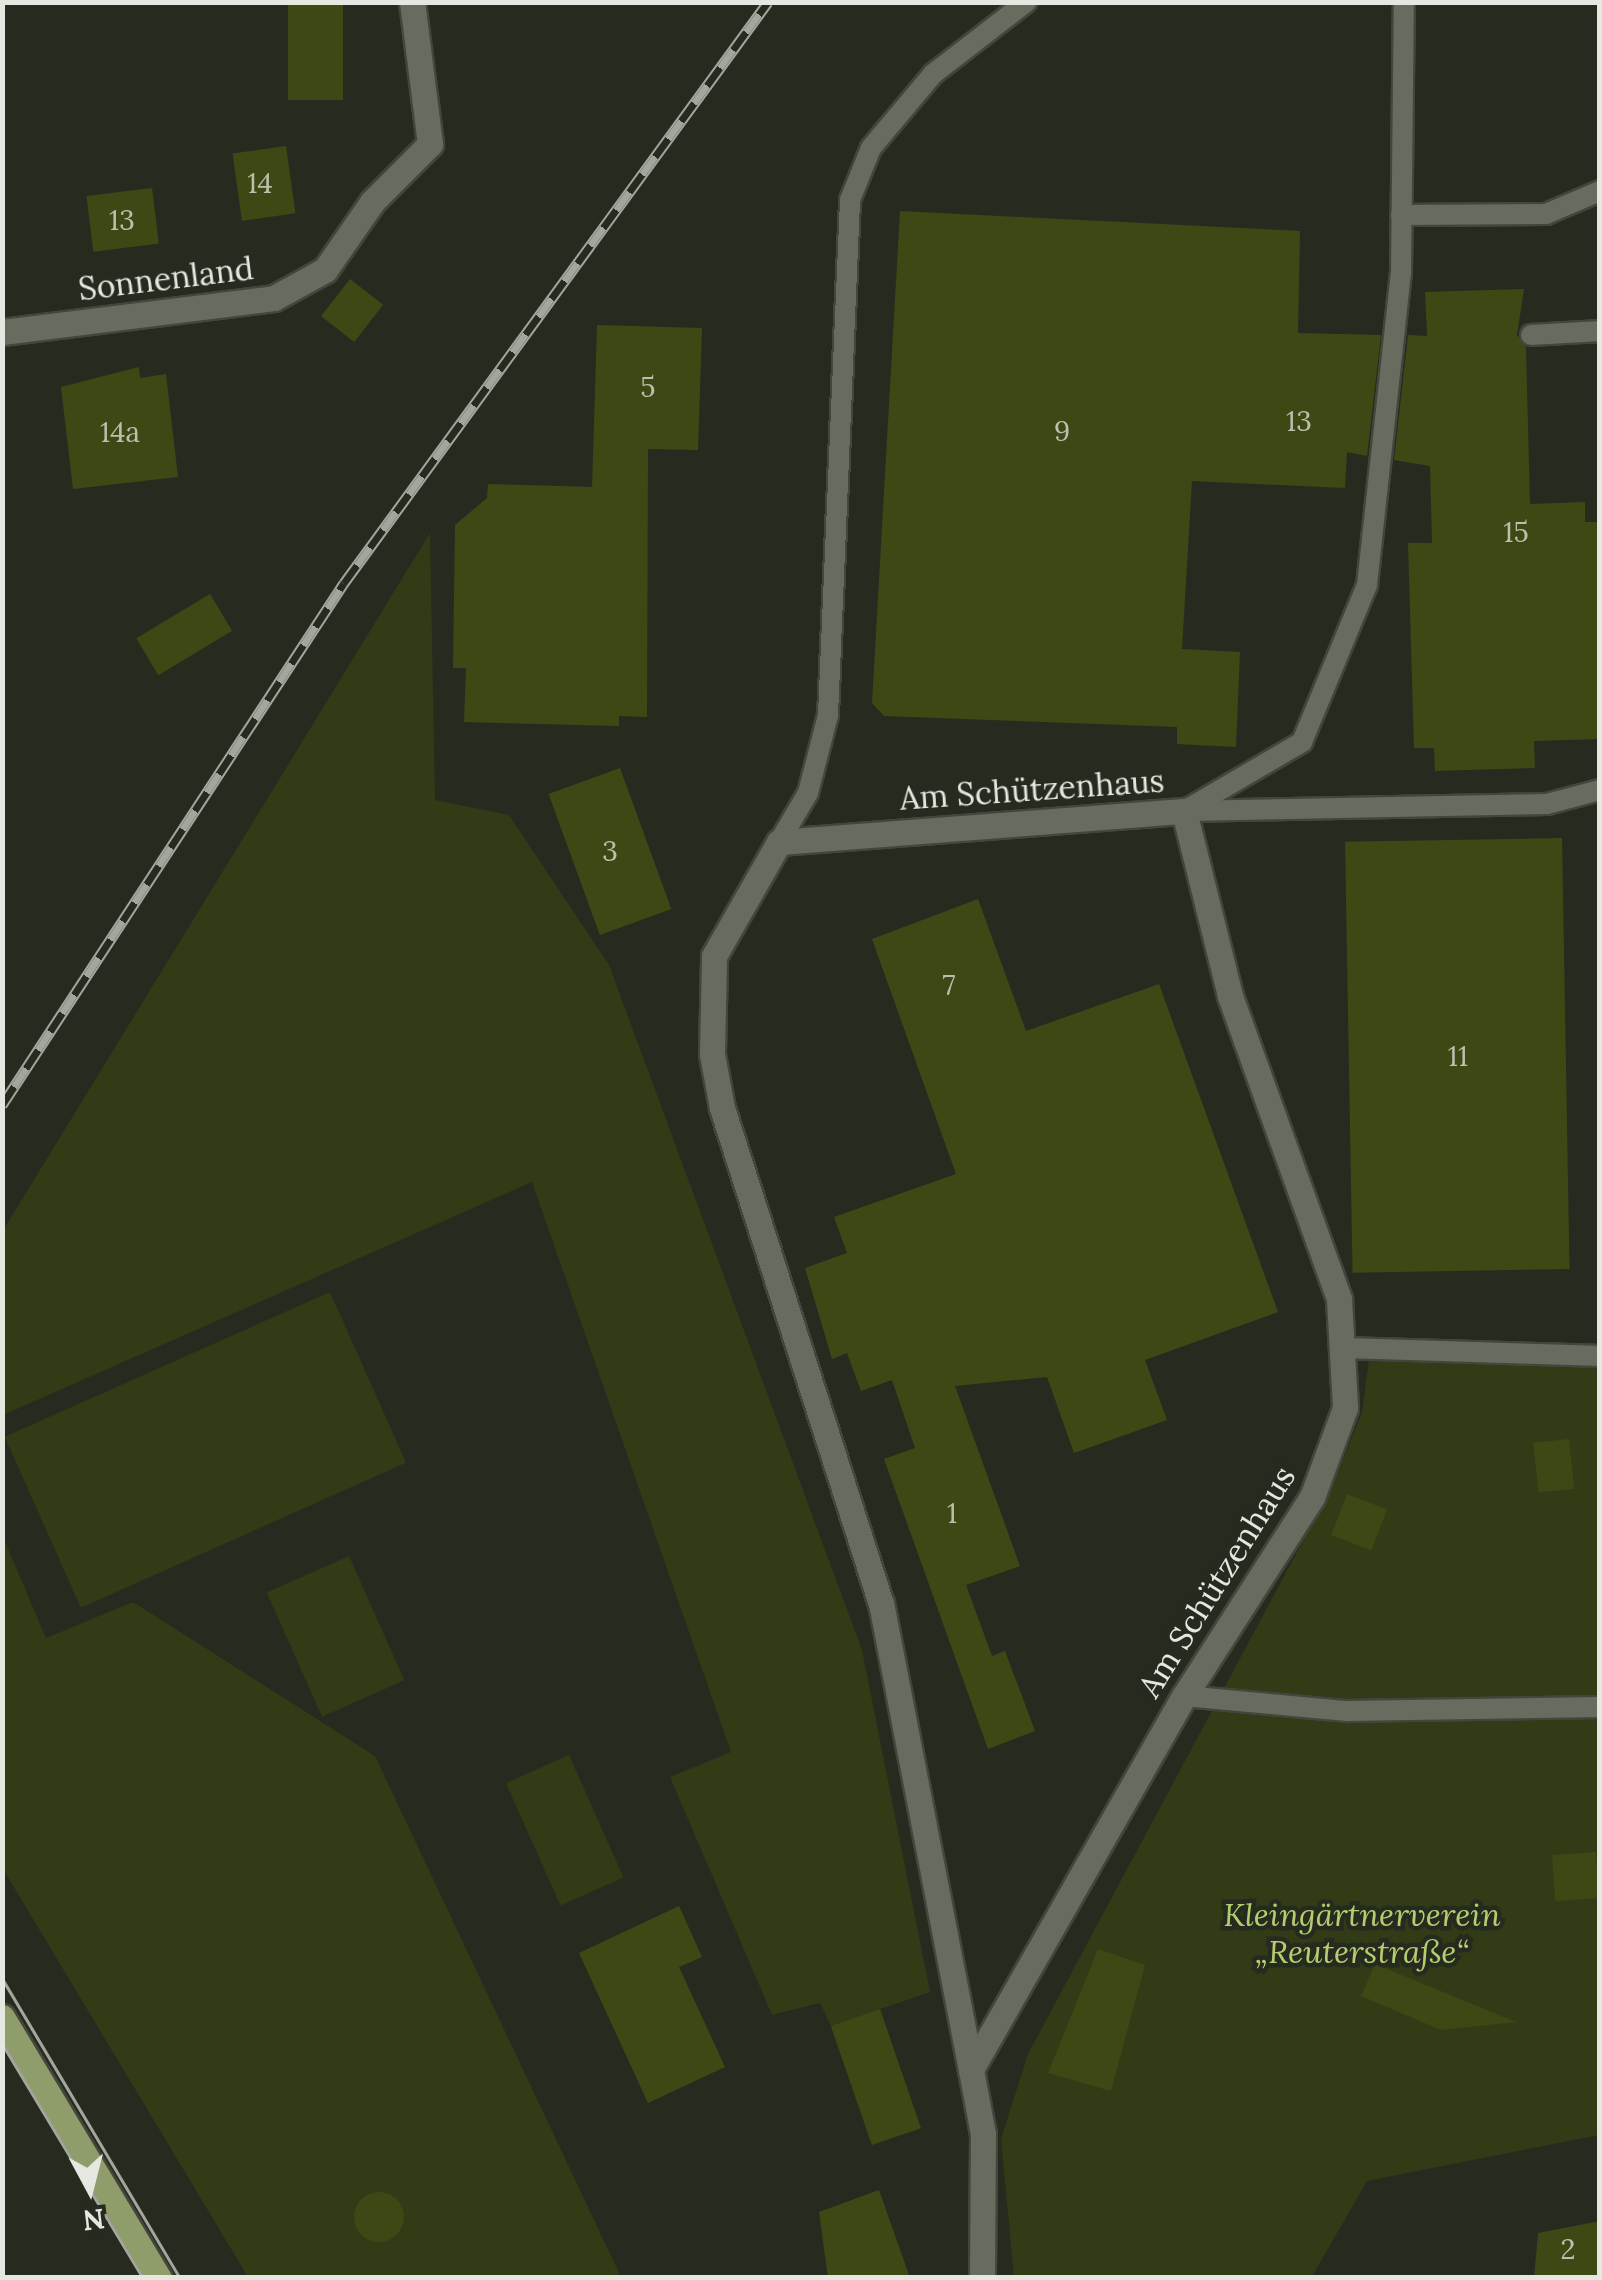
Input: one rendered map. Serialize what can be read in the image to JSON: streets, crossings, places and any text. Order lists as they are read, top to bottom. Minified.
{"streets":{"street":["Sonnenland","Am Schützenhaus"]},"parks":["Kleingärtnerverein „Reuterstraße“"],"house_numbers":["14","13","5","13","9","14a","15","3","7","11","1","2"],"north":"bottom"}
